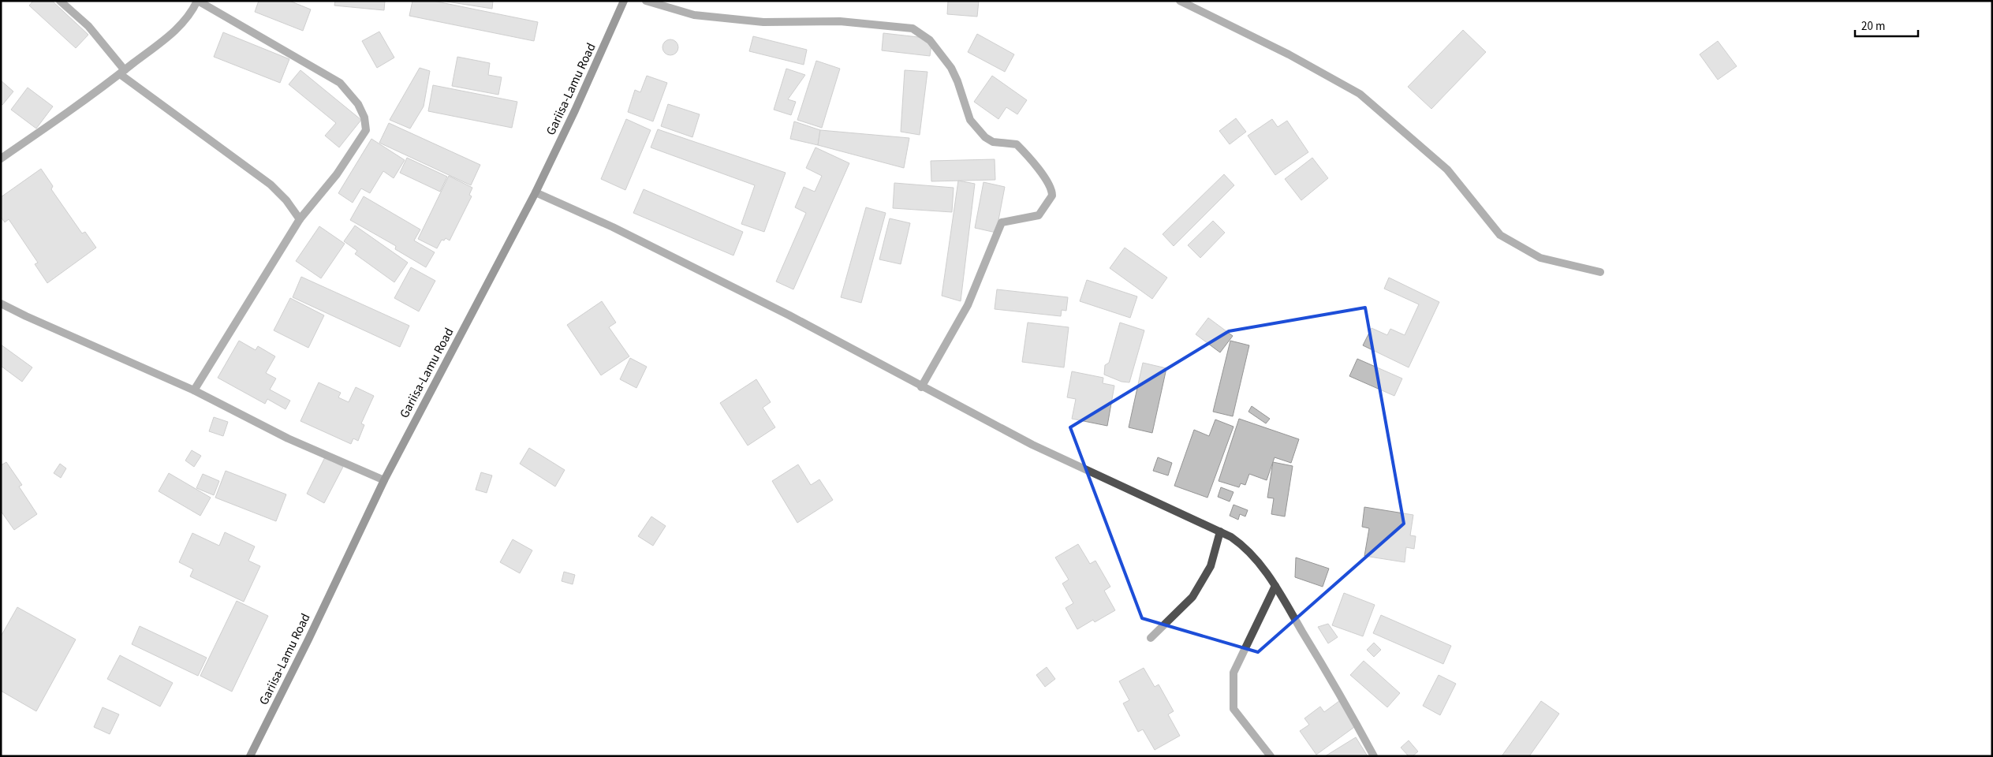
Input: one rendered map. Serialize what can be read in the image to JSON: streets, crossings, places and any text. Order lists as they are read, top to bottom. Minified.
{"streets":{"street":["Gariisa-Lamu Road"]},"scale_bar":"20 m"}
